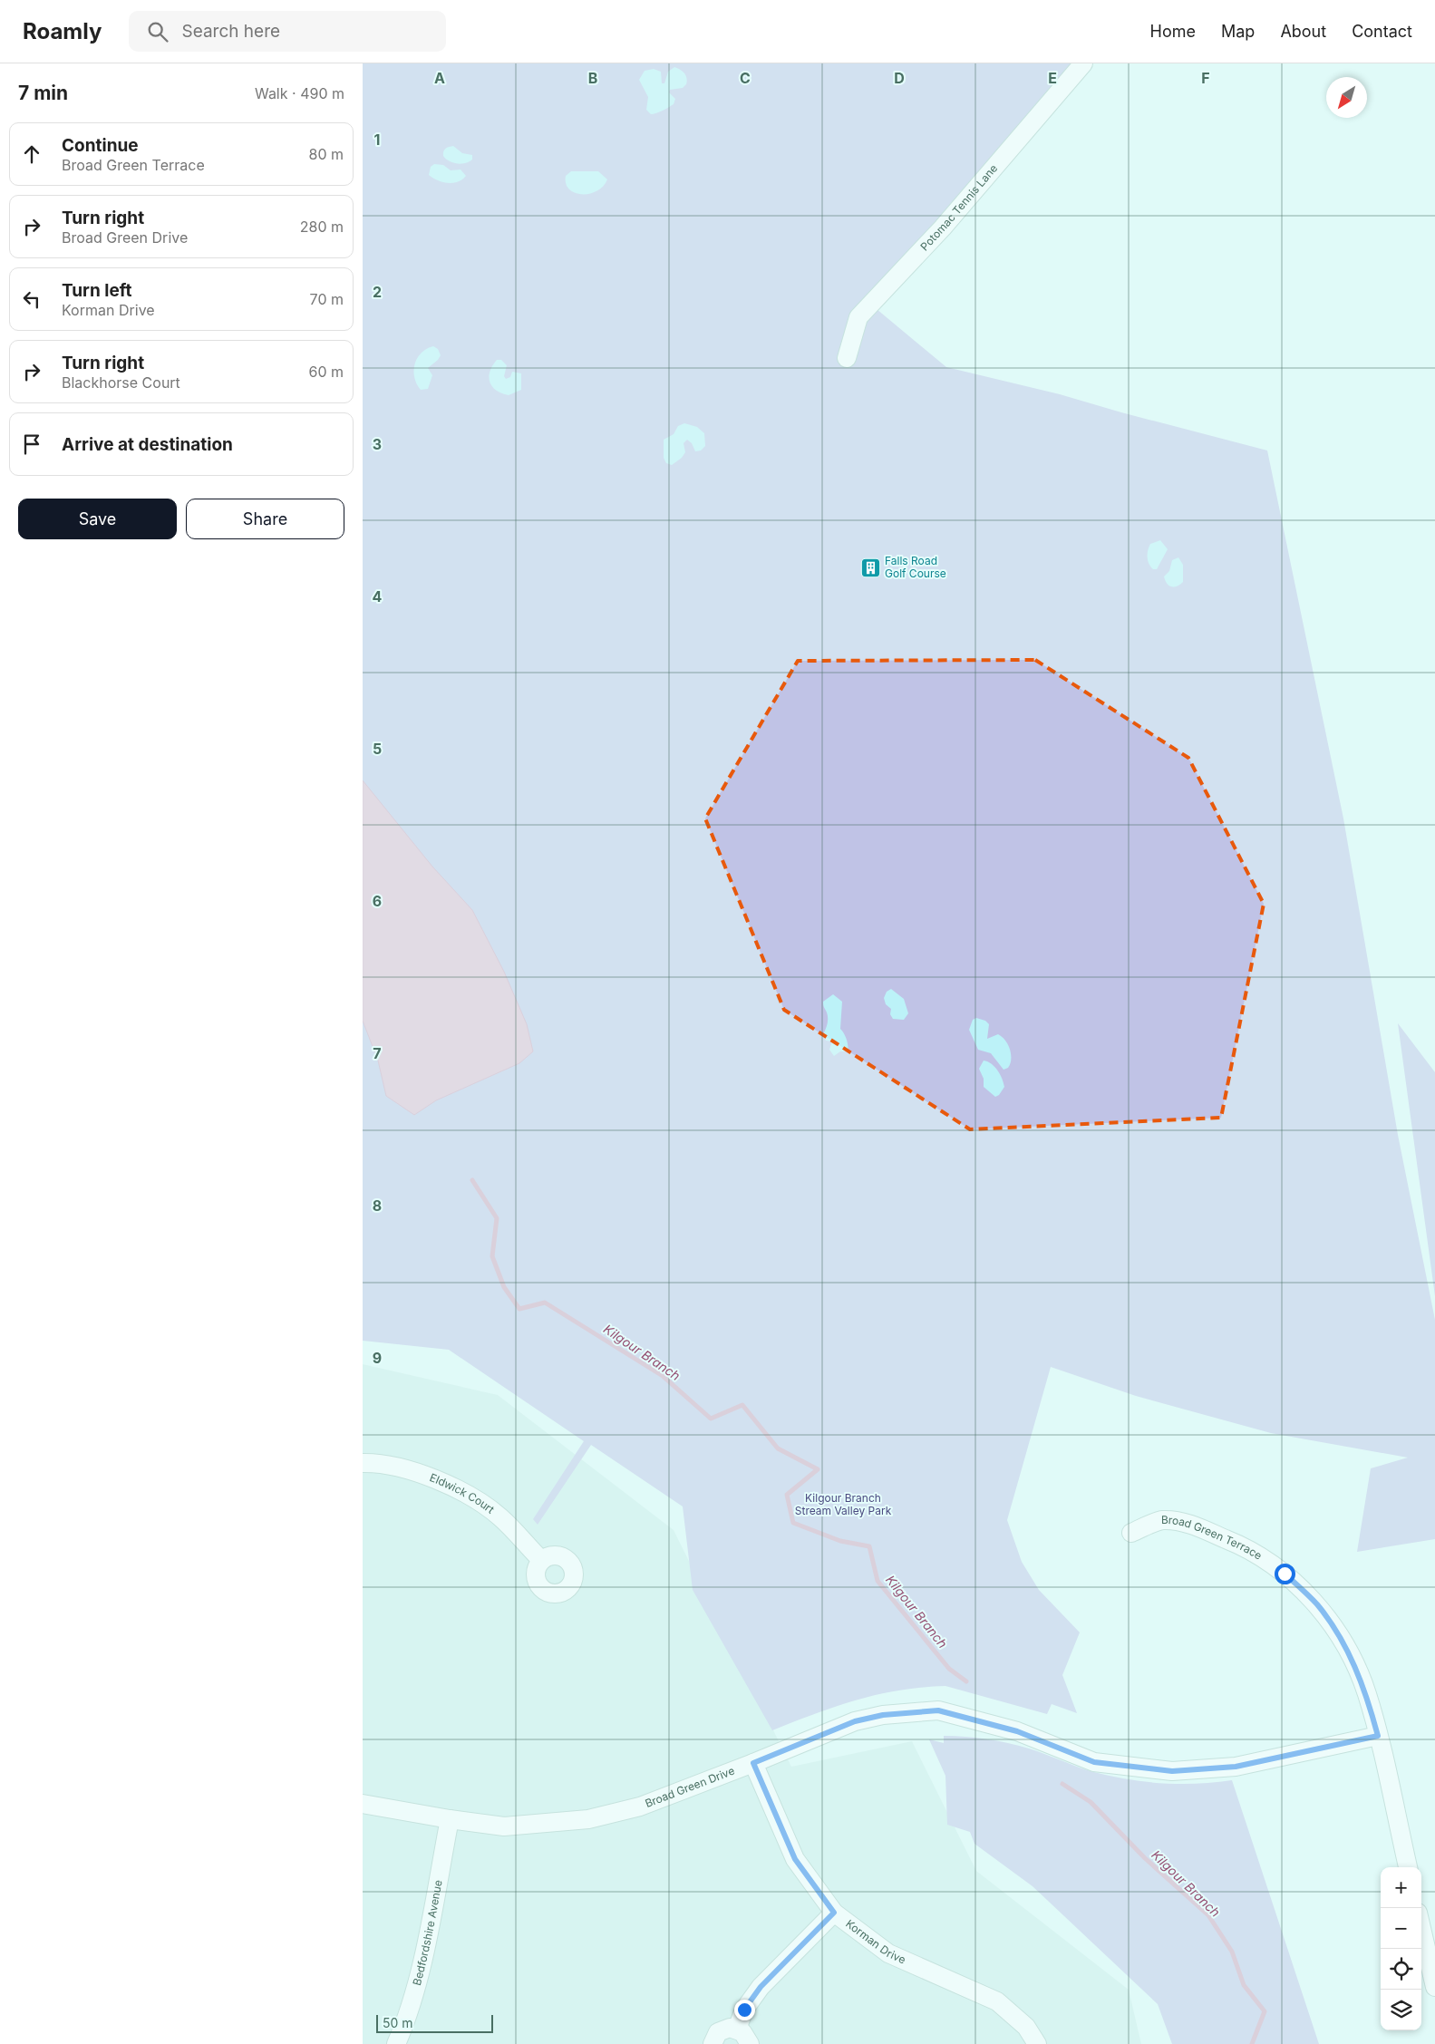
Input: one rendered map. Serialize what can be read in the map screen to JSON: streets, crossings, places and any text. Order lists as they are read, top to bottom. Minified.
{"streets":{"street":["Potomac Tennis Lane","Eldwick Court","Broad Green Terrace","Broad Green Drive","Bedfordshire Avenue","Korman Drive"]},"crossings":[["Broad Green Terrace","Broad Green Drive"],["Broad Green Drive","Bedfordshire Avenue"],["Broad Green Drive","Korman Drive"]],"water":["Kilgour Branch"],"parks":["Kilgour Branch Stream Valley Park"],"places":{"building":["Falls Road Golf Course"]},"scale_bar":"50 m","north":"bottom left","page":{"header":"Roamly","search":"Search here","nav":["Home","Map","About","Contact"],"heading":["7 min","Walk · 490 m"],"list":[["Continue","Broad Green Terrace","80 m"],["Turn right","Broad Green Drive","280 m"],["Turn left","Korman Drive","70 m"],["Turn right","Blackhorse Court","60 m"],"Arrive at destination"],"buttons":["Save","Share"],"map_buttons":["+","−"],"scale":"50 m"},"grid":{"columns":["A","B","C","D","E","F"],"rows":["1","2","3","4","5","6","7","8","9"]}}
